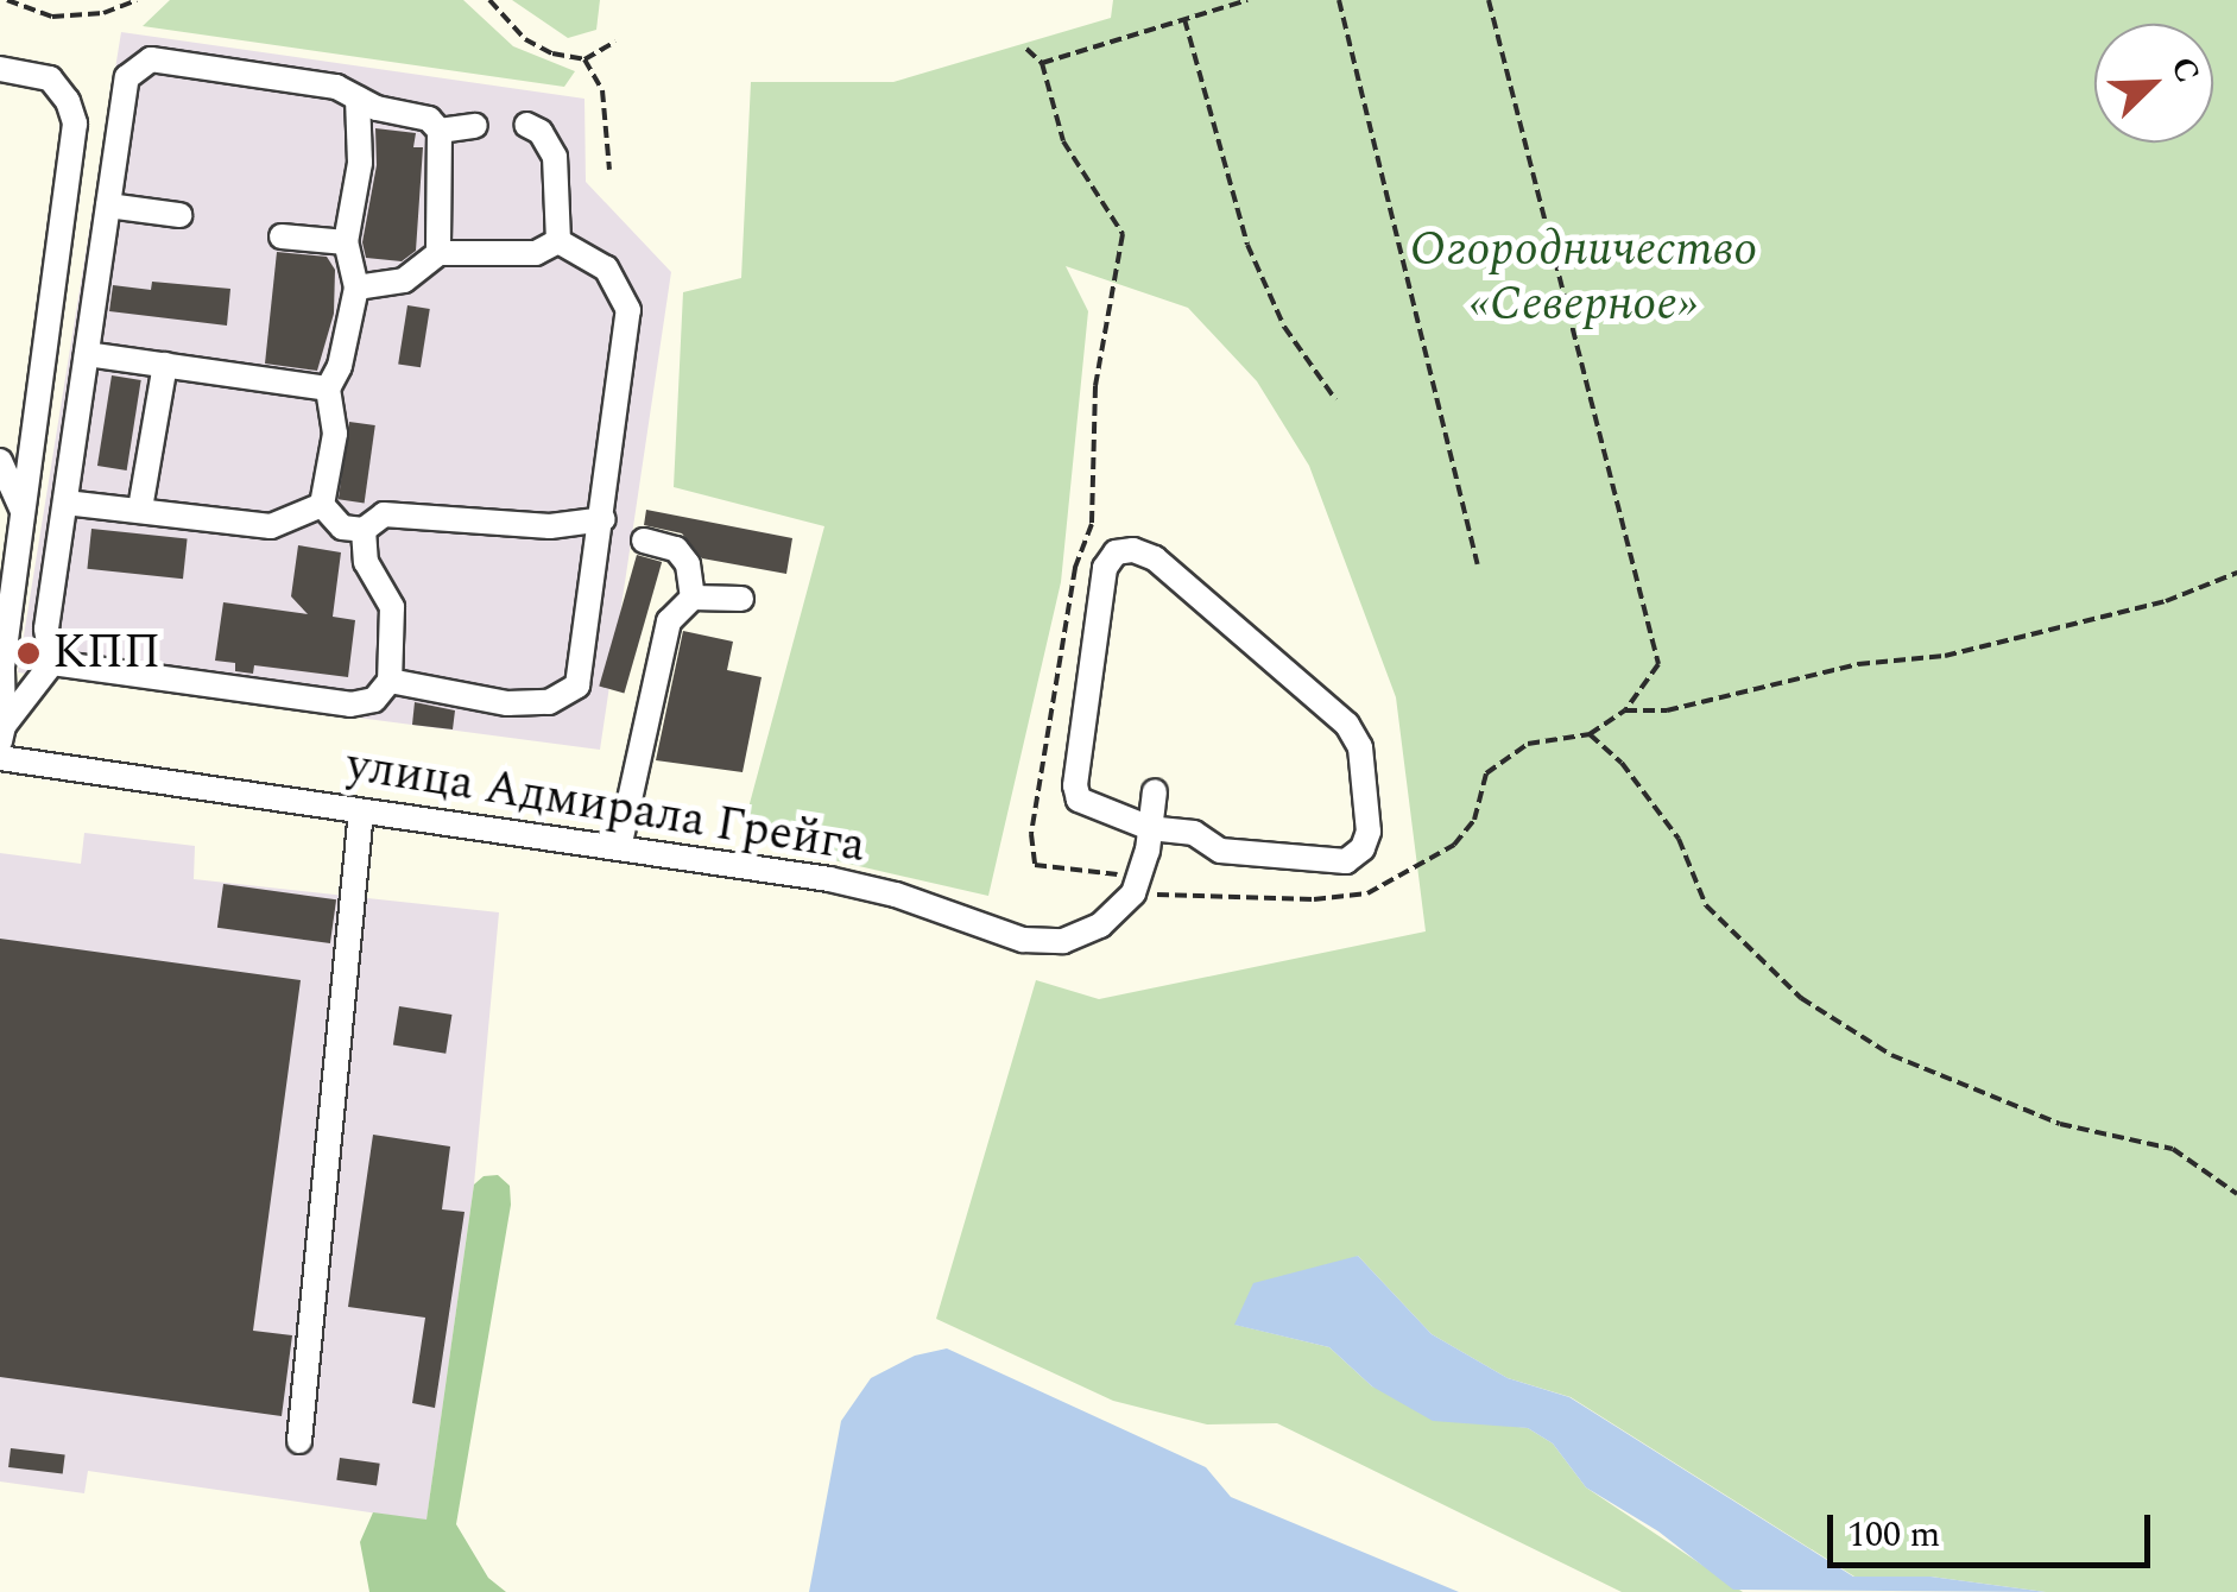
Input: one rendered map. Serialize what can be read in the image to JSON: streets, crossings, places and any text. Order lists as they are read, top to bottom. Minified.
{"streets":{"street":["улица Адмирала Грейга"]},"parks":["Огородничество «Северное»"],"places":["КПП"],"scale_bar":"100 m","north":"top right"}
